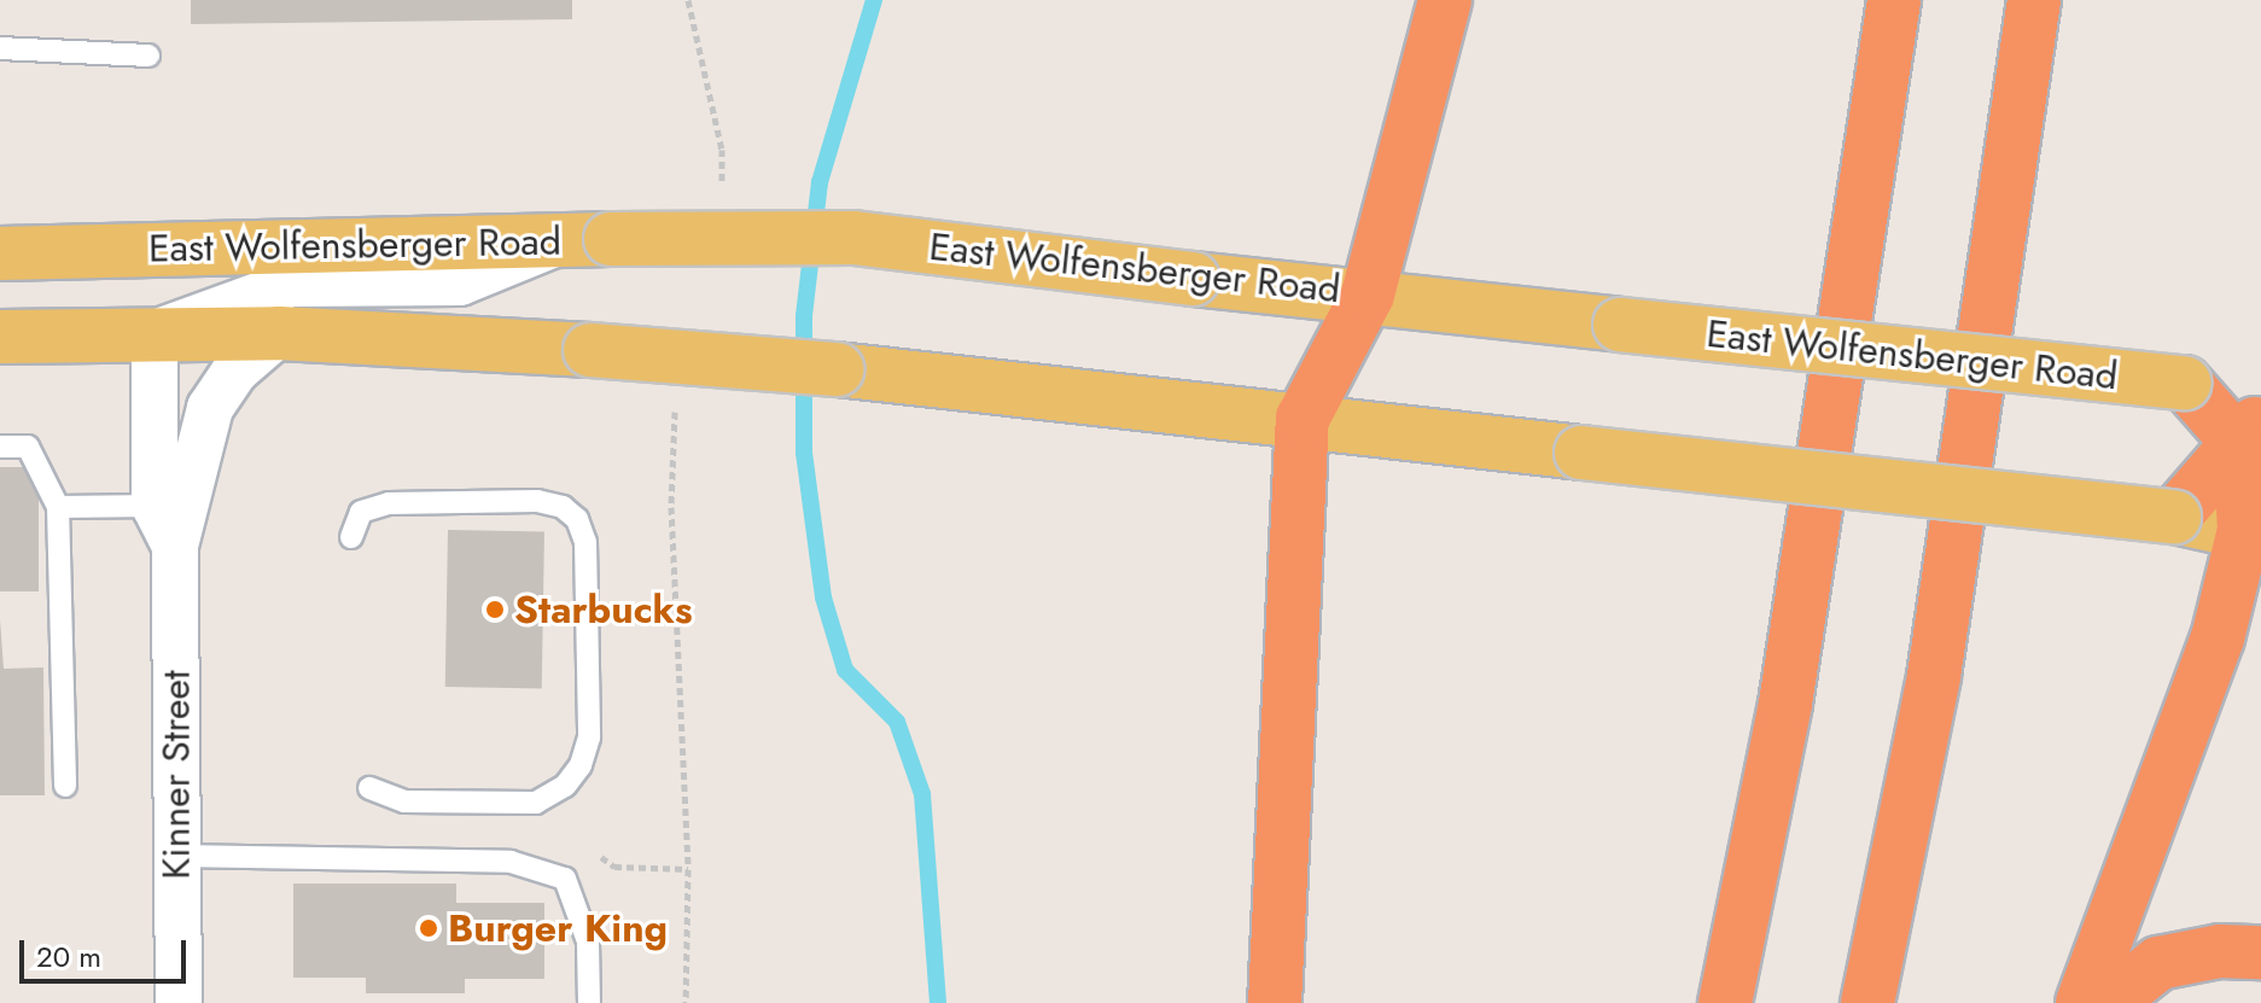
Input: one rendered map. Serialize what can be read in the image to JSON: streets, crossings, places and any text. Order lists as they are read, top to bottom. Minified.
{"streets":{"main road":["East Wolfensberger Road"],"street":["Kinner Street"]},"places":["Starbucks","Burger King"],"scale_bar":"20 m"}
